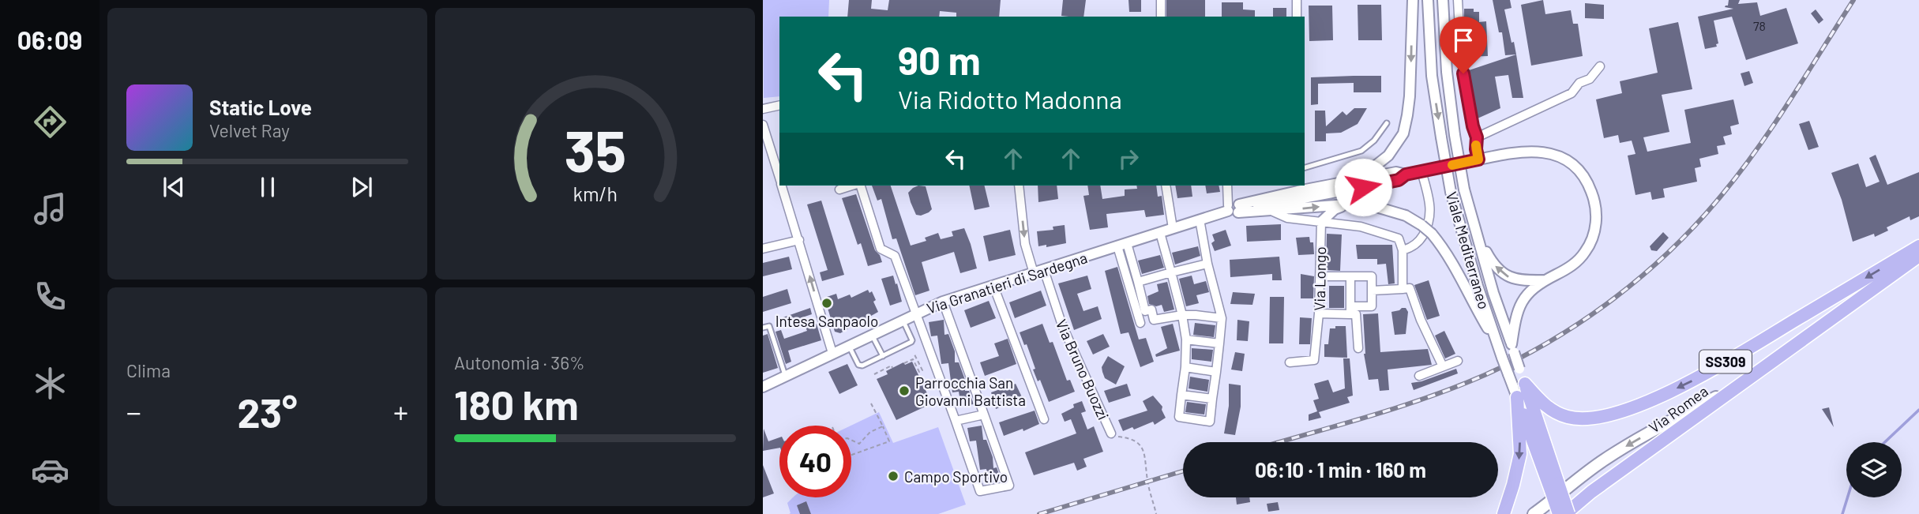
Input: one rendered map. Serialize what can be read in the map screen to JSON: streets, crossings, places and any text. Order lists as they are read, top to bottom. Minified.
{"streets":{"main road":["SS309","Via Romea"],"street":["Viale Mediterraneo","Via Longo","Via Granatieri di Sardegna","Via Bruno Buozzi"]},"crossings":[["Viale Mediterraneo","Via Granatieri di Sardegna"],["Viale Mediterraneo","SS309"],["Via Granatieri di Sardegna","Via Bruno Buozzi"],["SS309","Via Romea"]],"places":["Intesa Sanpaolo","Parrocchia San Giovanni Battista","Campo Sportivo"],"house_numbers":["78"],"page":{"tabs":"06:09","turn":["90 m","Via Ridotto Madonna"],"song":["Static Love","Velvet Ray"],"tile":["Clima",["Autonomia · 36%","180 km"]],"heat":["−","23°","+"],"limit":"40","trip":"06:10 · 1 min · 160 m","gauge":["35","km/h"]}}
